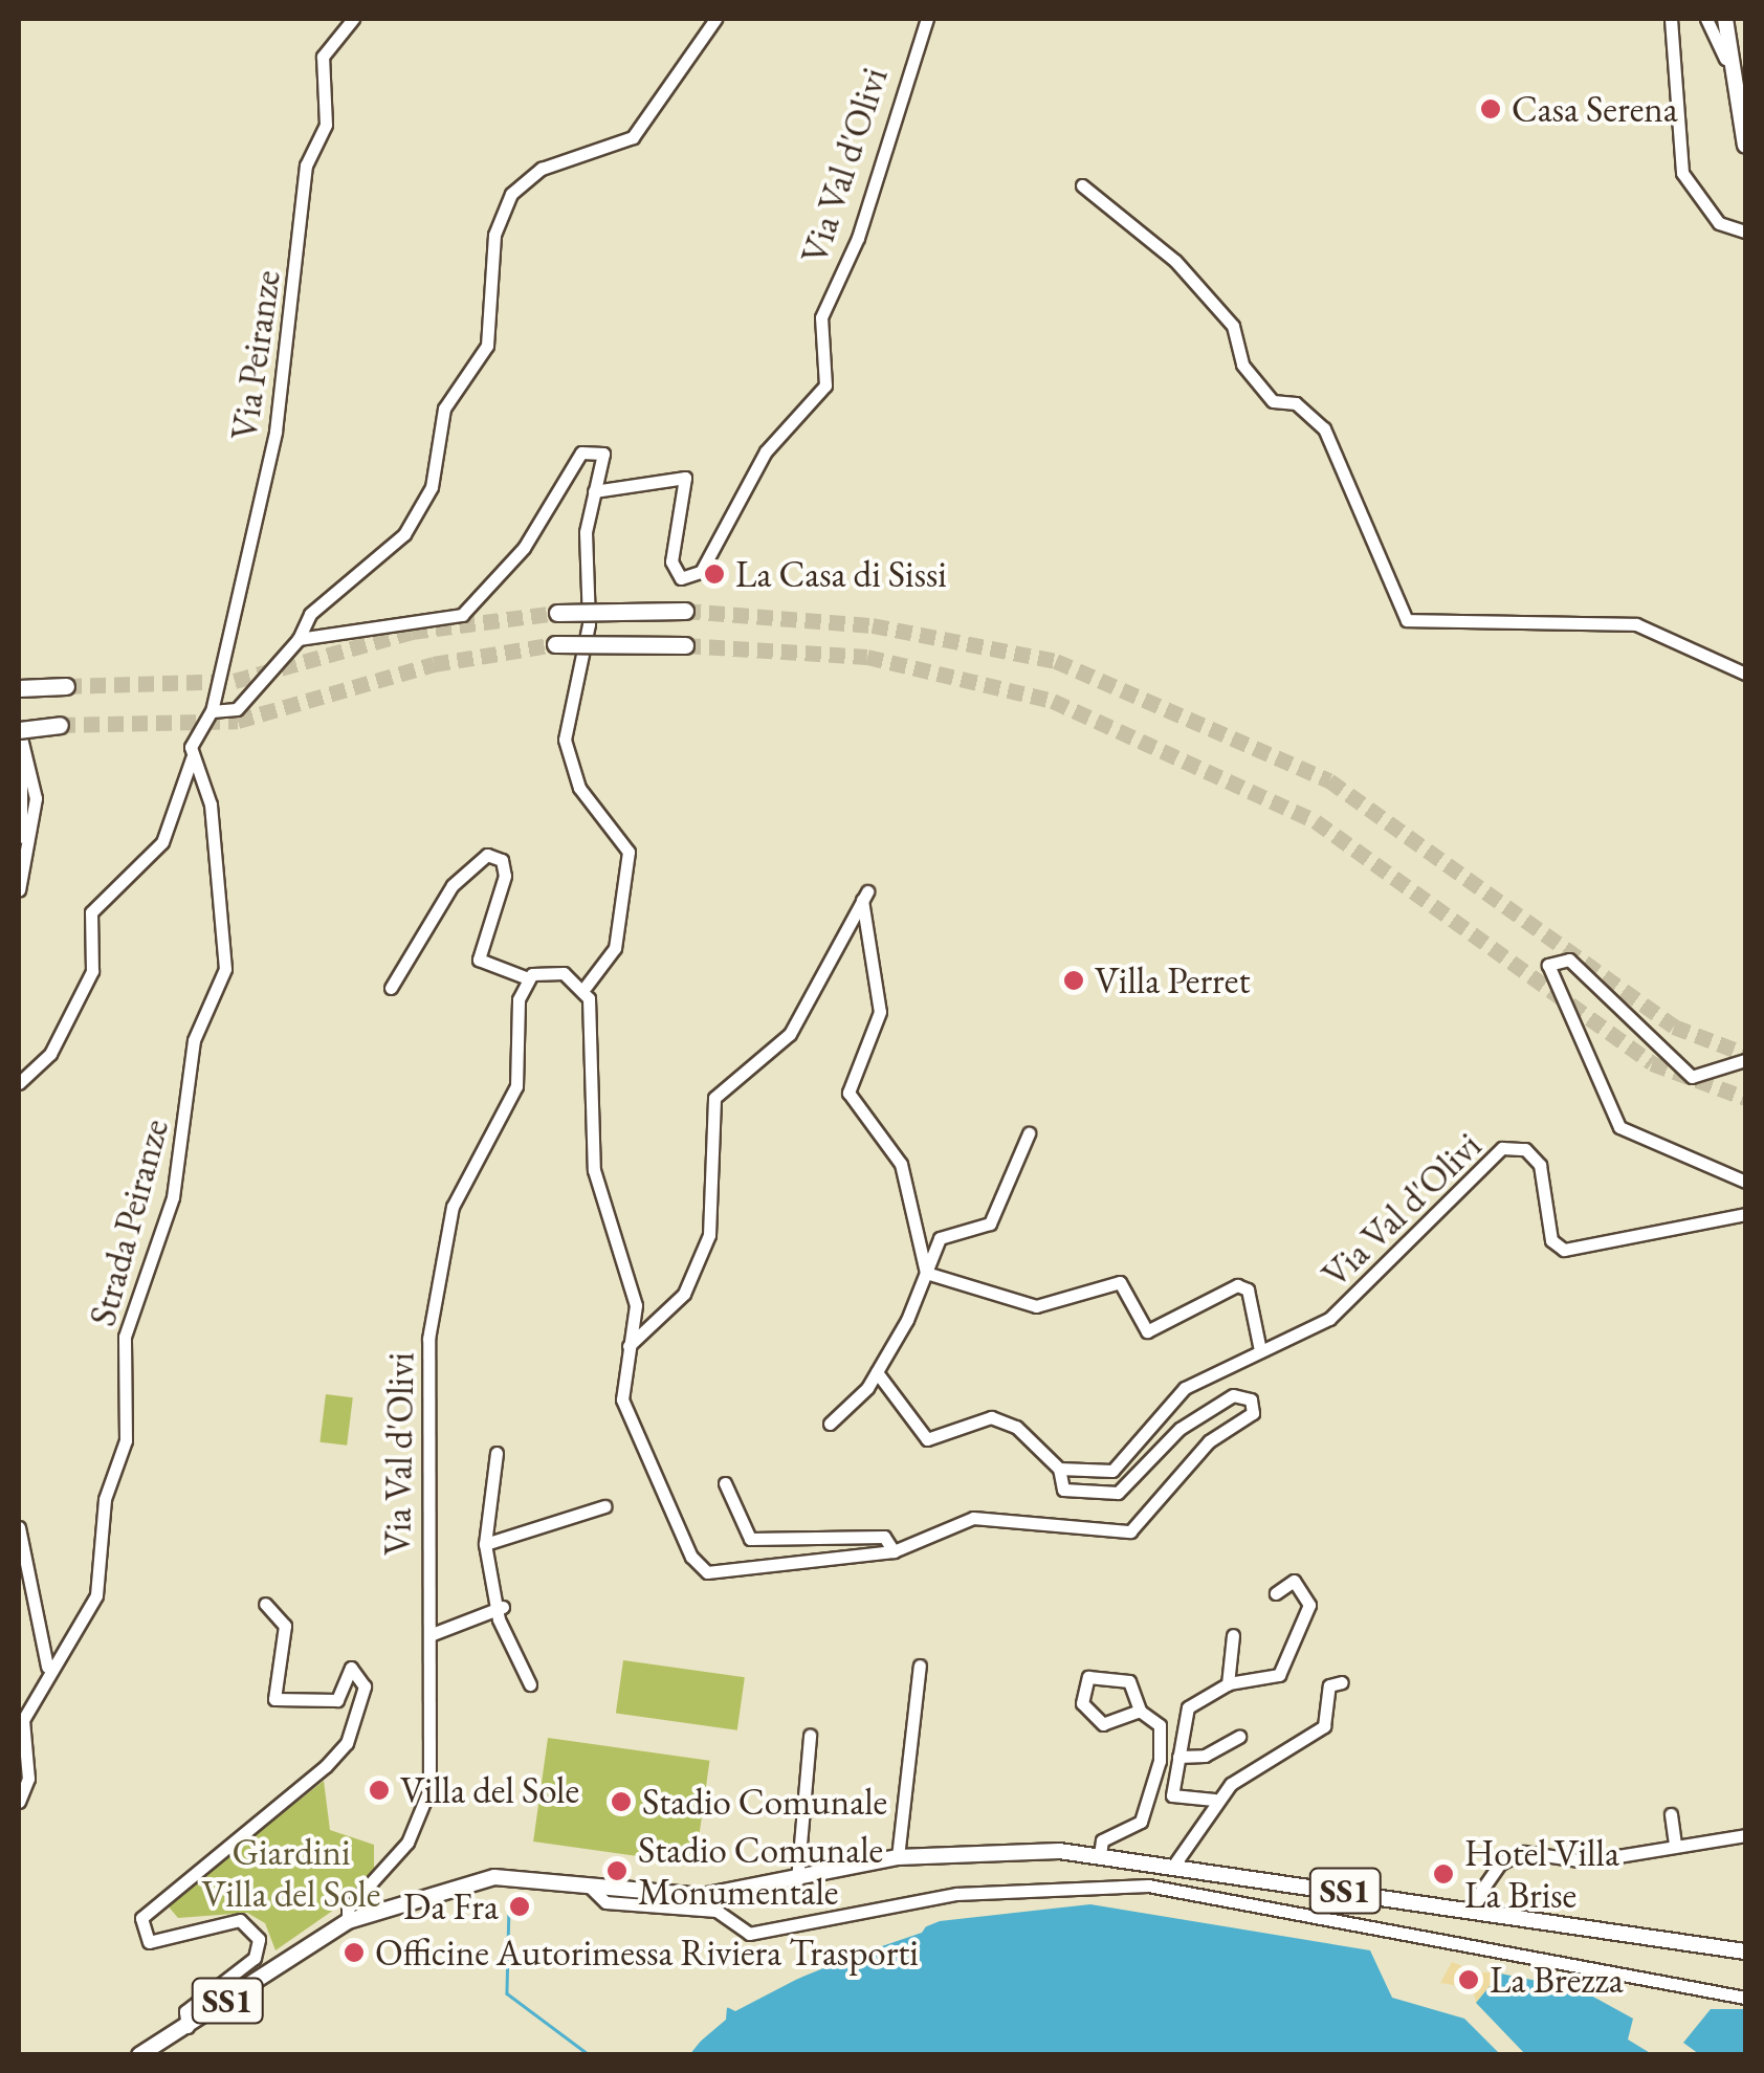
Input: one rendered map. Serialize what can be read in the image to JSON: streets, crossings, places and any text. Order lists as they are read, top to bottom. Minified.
{"streets":{"main road":["SS1"],"street":["Via Val d'Olivi","Via Peiranze","Strada Peiranze"]},"crossings":[["Via Val d'Olivi","SS1"]],"parks":["Giardini Villa del Sole"],"places":["Casa Serena","La Casa di Sissi","Villa Perret","Villa del Sole","Stadio Comunale","Stadio Comunale Monumentale","Hotel Villa La Brise","Da Fra","Officine Autorimessa Riviera Trasporti","La Brezza"]}
